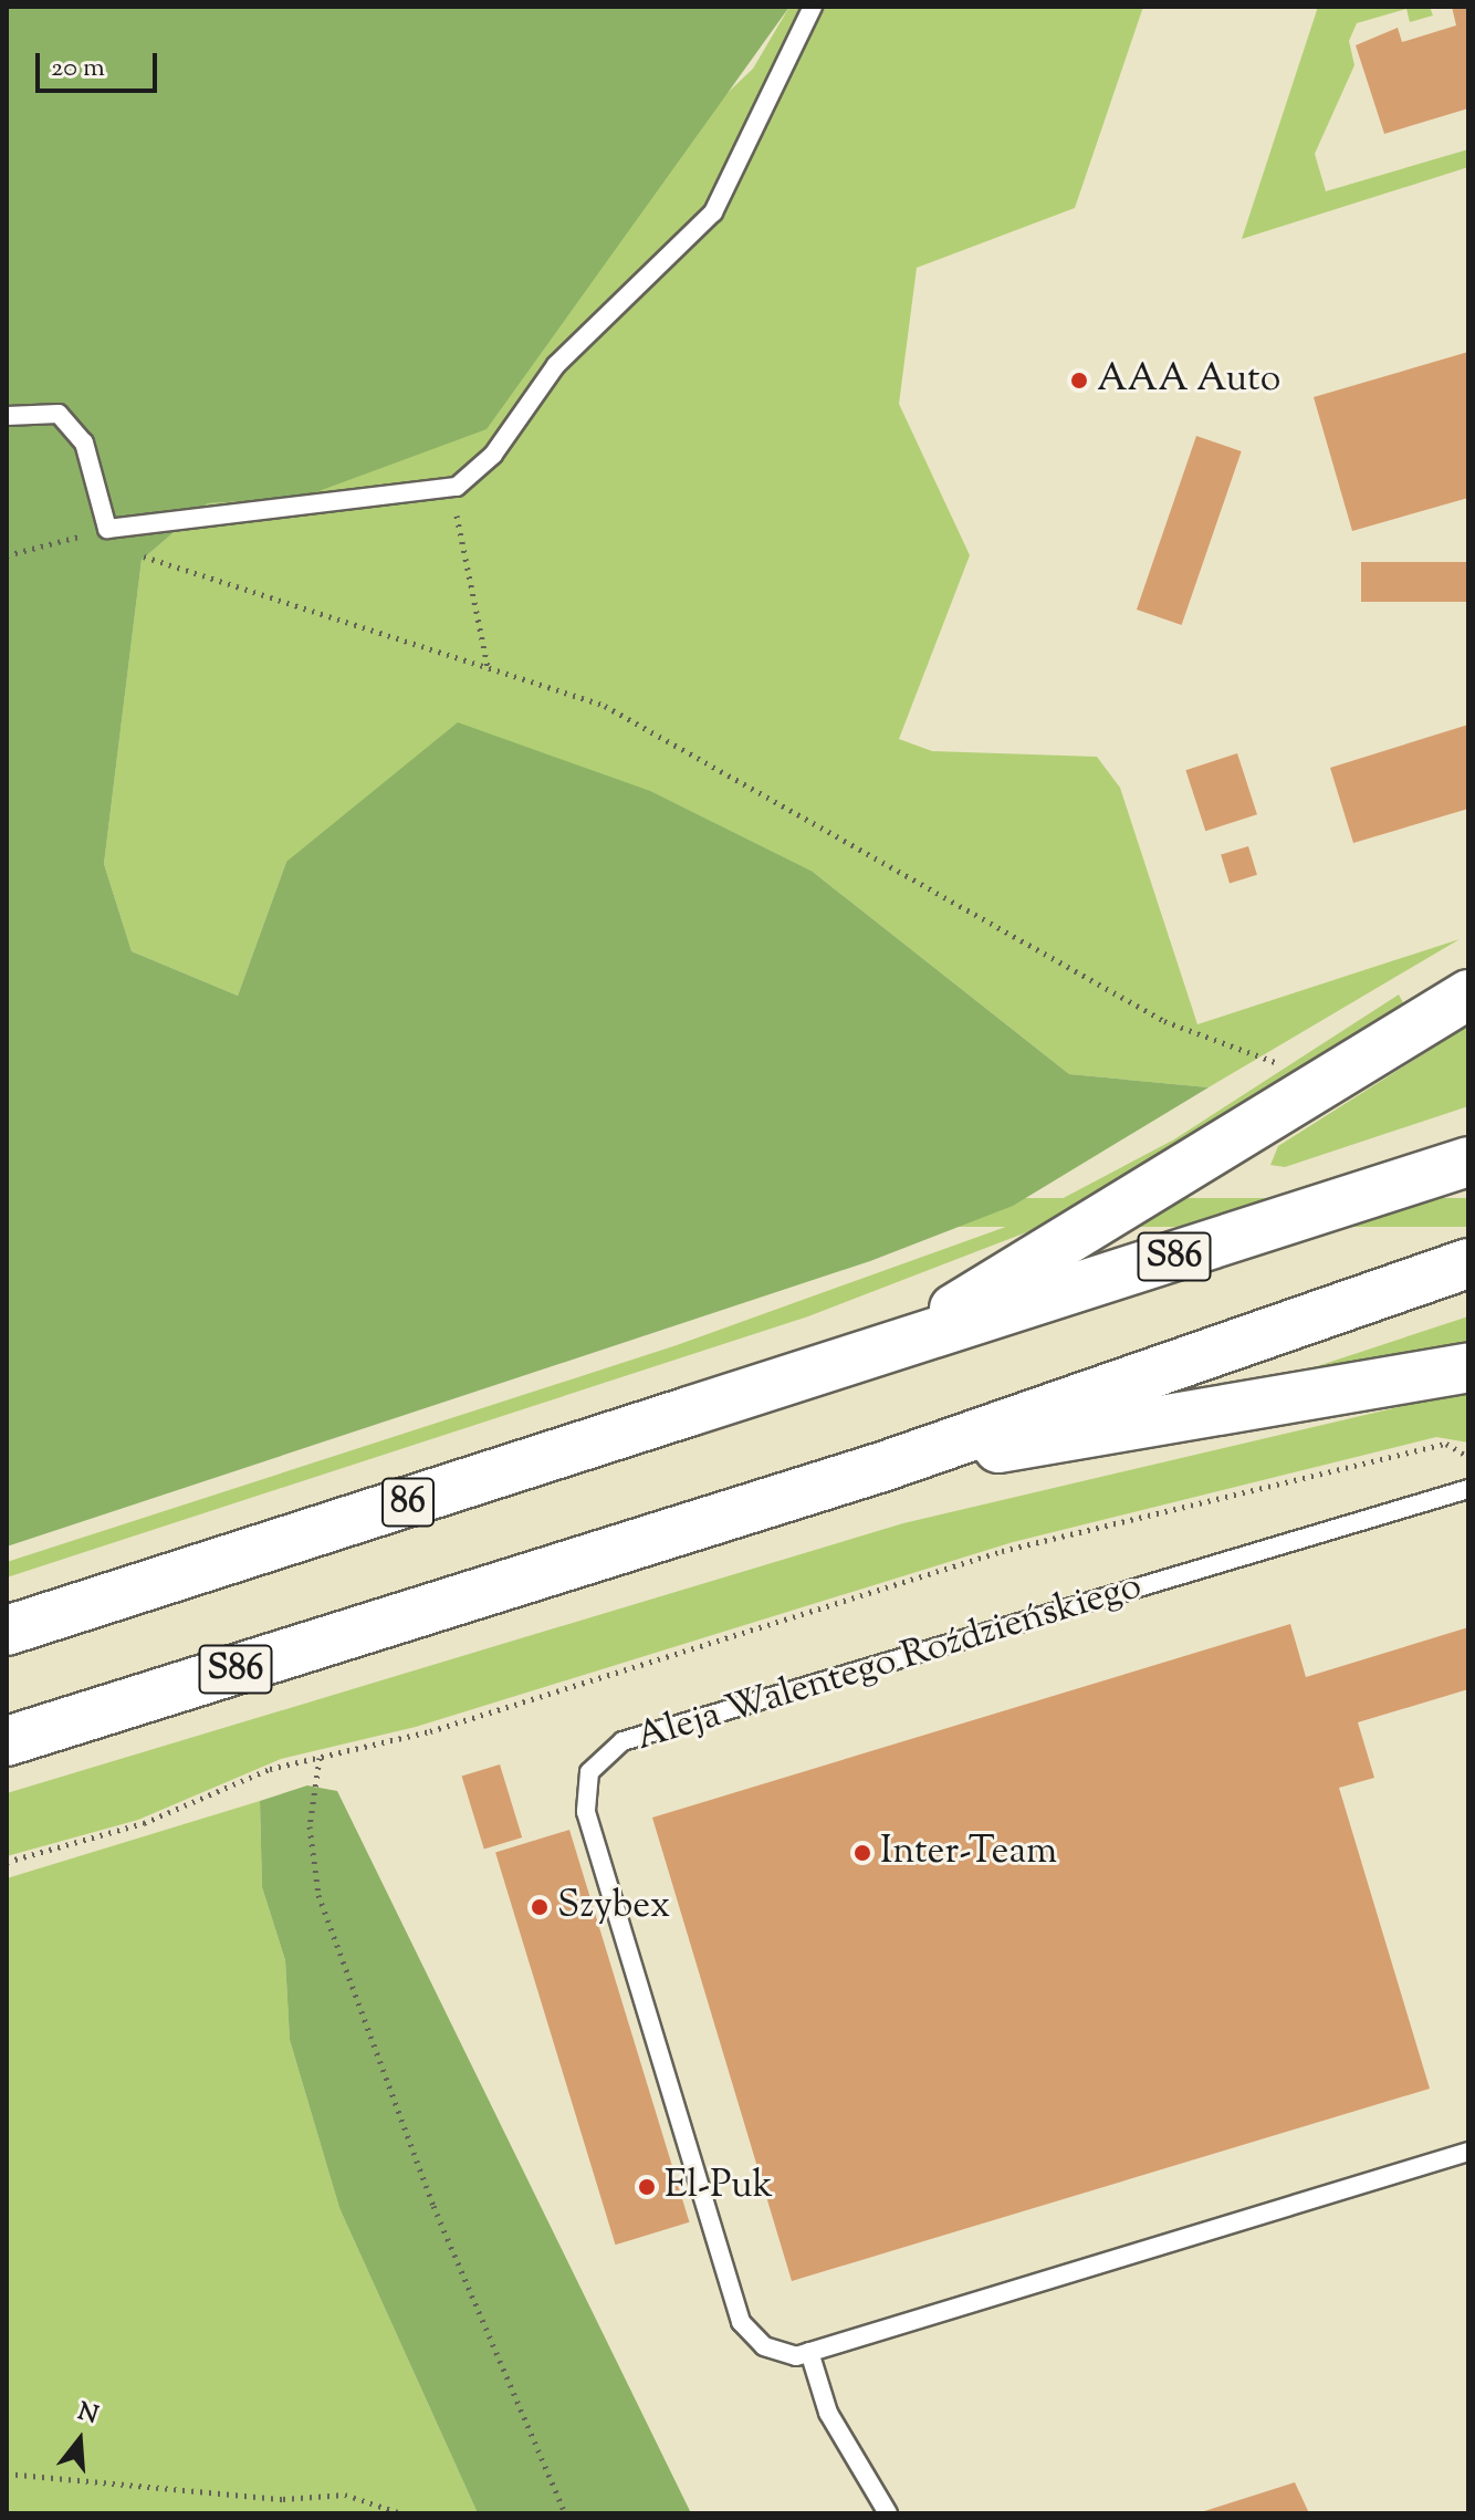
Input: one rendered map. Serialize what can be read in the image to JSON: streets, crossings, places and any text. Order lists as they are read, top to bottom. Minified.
{"streets":{"highway":["S86","86"],"lane":["Aleja Walentego Roździeńskiego"]},"crossings":[["S86","86"]],"places":["AAA Auto","Inter-Team","Szybex","El-Puk"],"scale_bar":"20 m","north":"top"}
